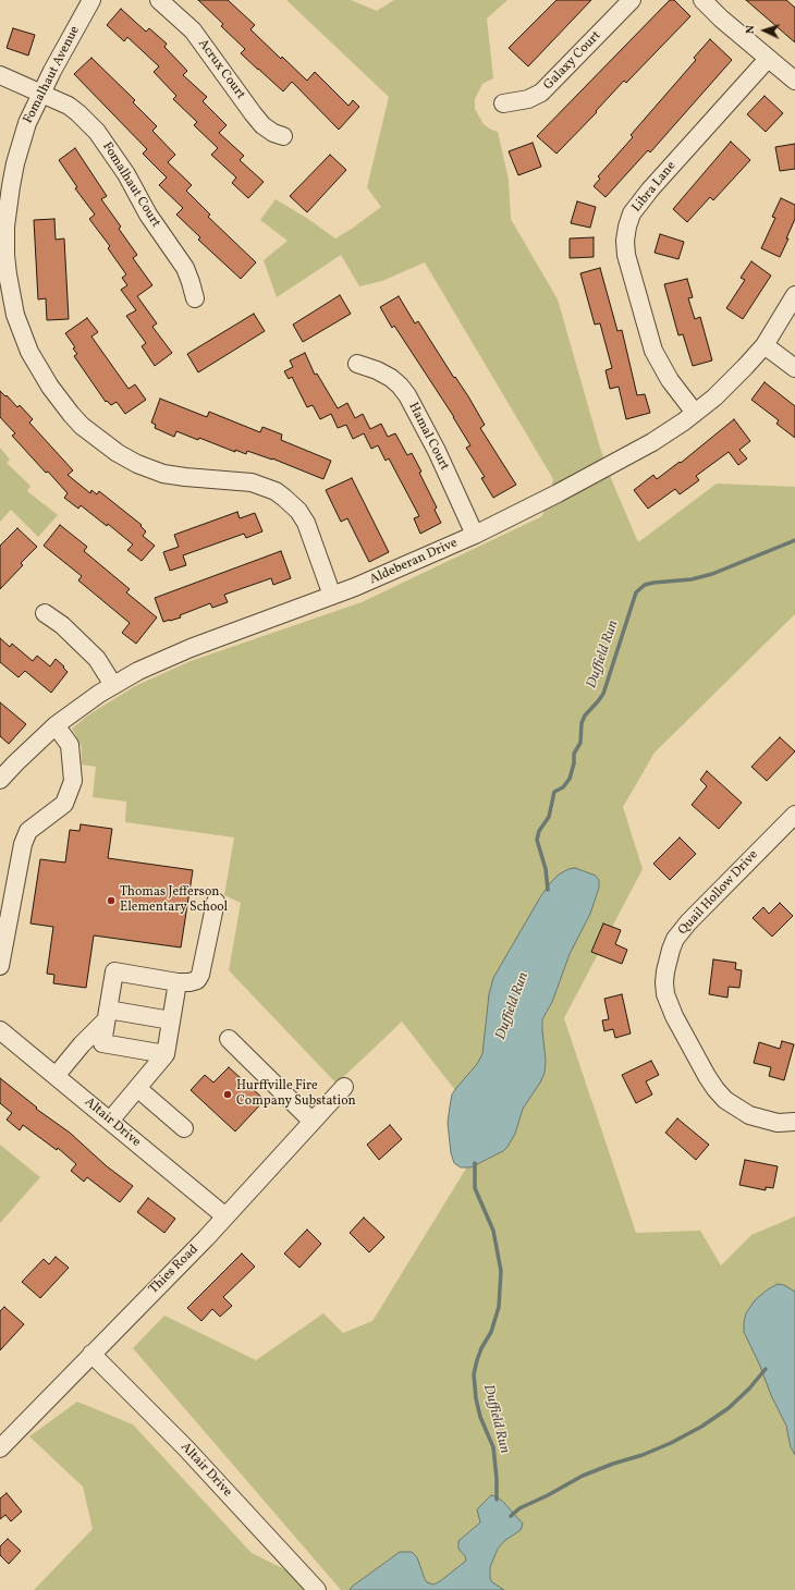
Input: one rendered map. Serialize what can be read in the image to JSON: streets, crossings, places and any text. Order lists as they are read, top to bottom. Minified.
{"streets":{"street":["Galaxy Court","Acrux Court","Fomalhaut Avenue","Fomalhaut Court","Libra Lane","Hamal Court","Aldeberan Drive","Quail Hollow Drive","Altair Drive","Thies Road"]},"crossings":[["Fomalhaut Avenue","Fomalhaut Court"],["Fomalhaut Avenue","Aldeberan Drive"],["Libra Lane","Aldeberan Drive"],["Hamal Court","Aldeberan Drive"],["Altair Drive","Thies Road"]],"water":["Duffield Run"],"places":["Thomas Jefferson Elementary School","Hurffville Fire Company Substation"],"north":"left"}
